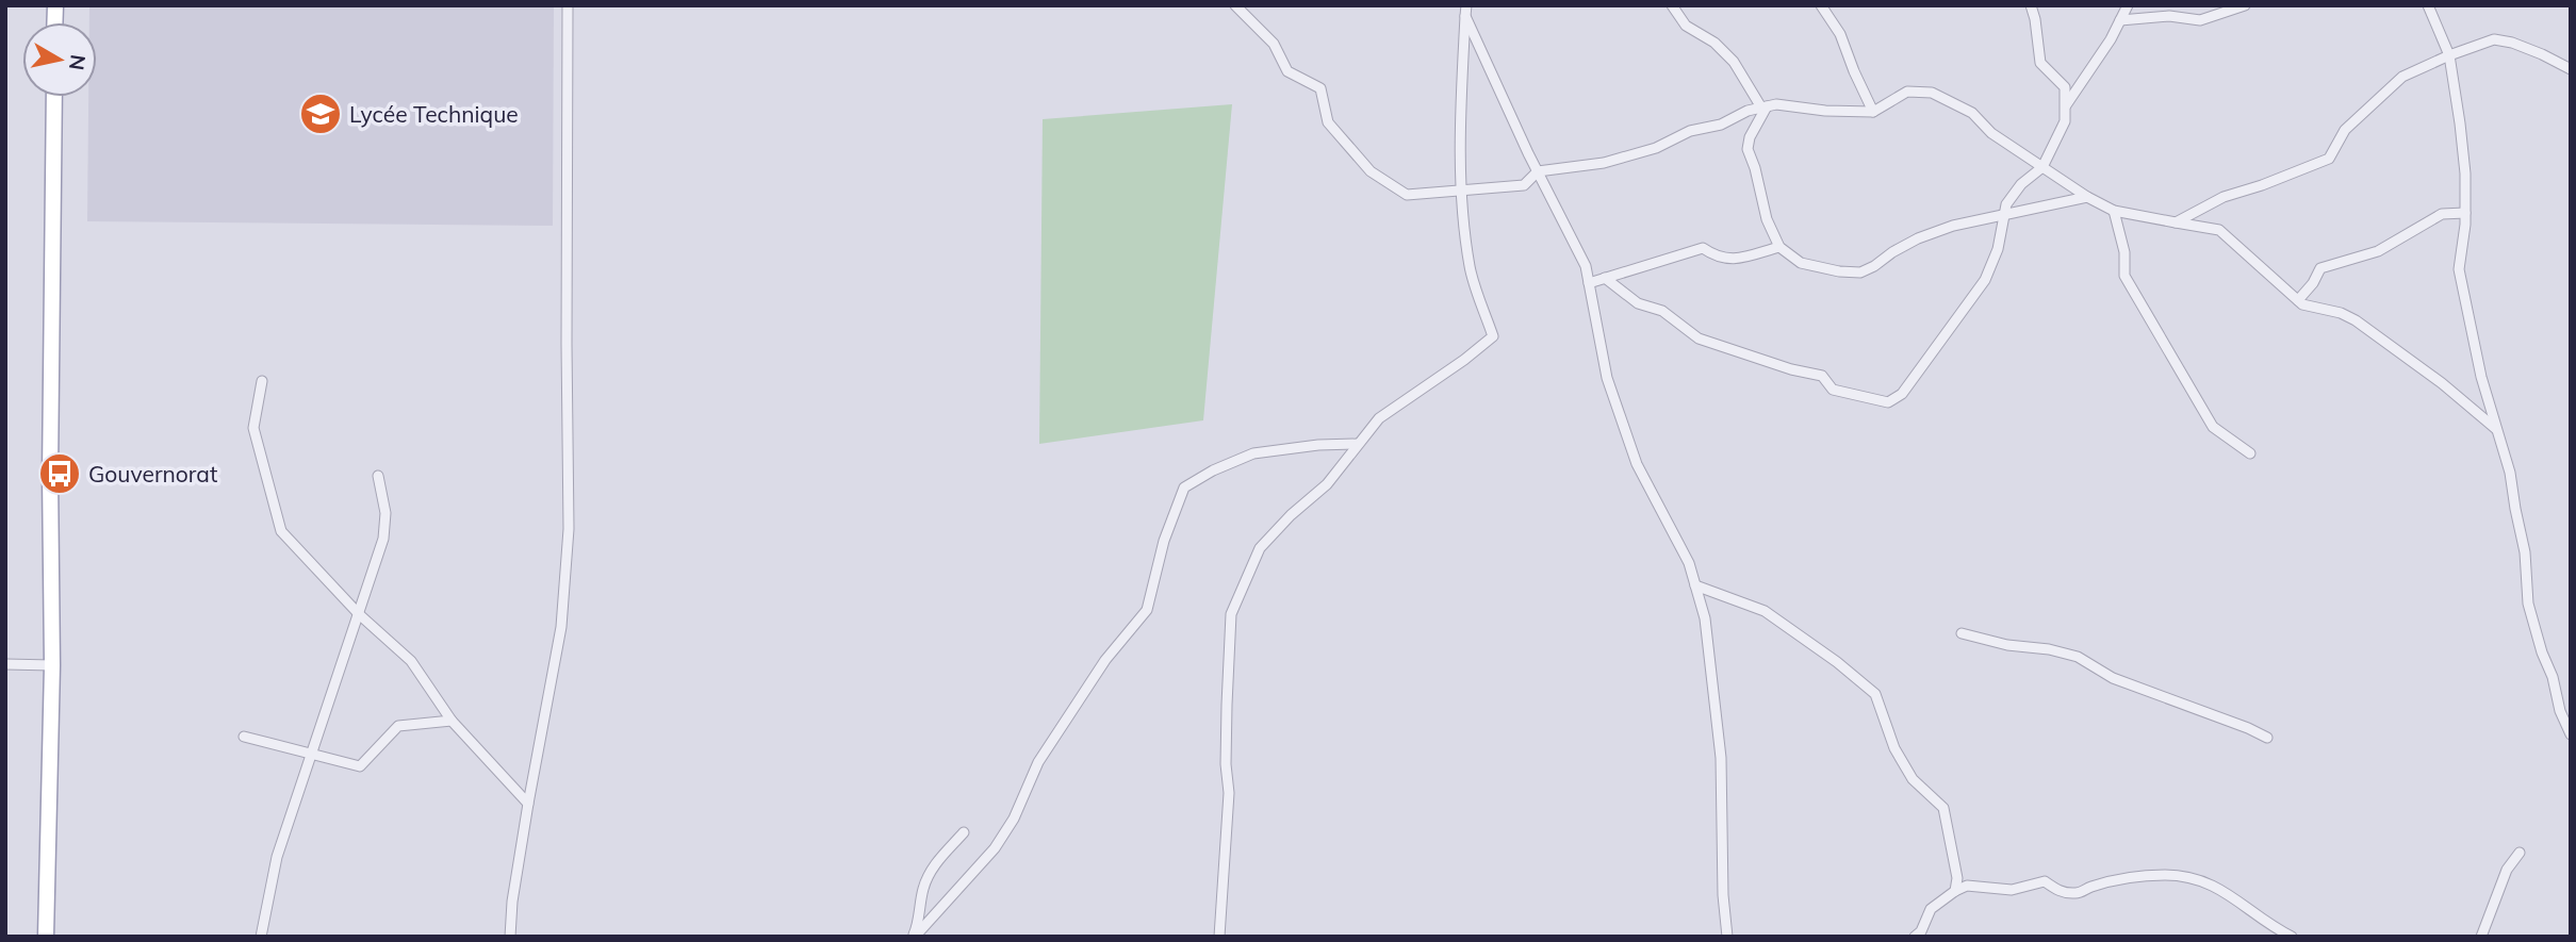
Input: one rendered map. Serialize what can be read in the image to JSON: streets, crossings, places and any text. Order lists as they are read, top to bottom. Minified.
{"places":{"school or university":["Lycée Technique"],"bus stop":["Gouvernorat"]},"north":"right"}
